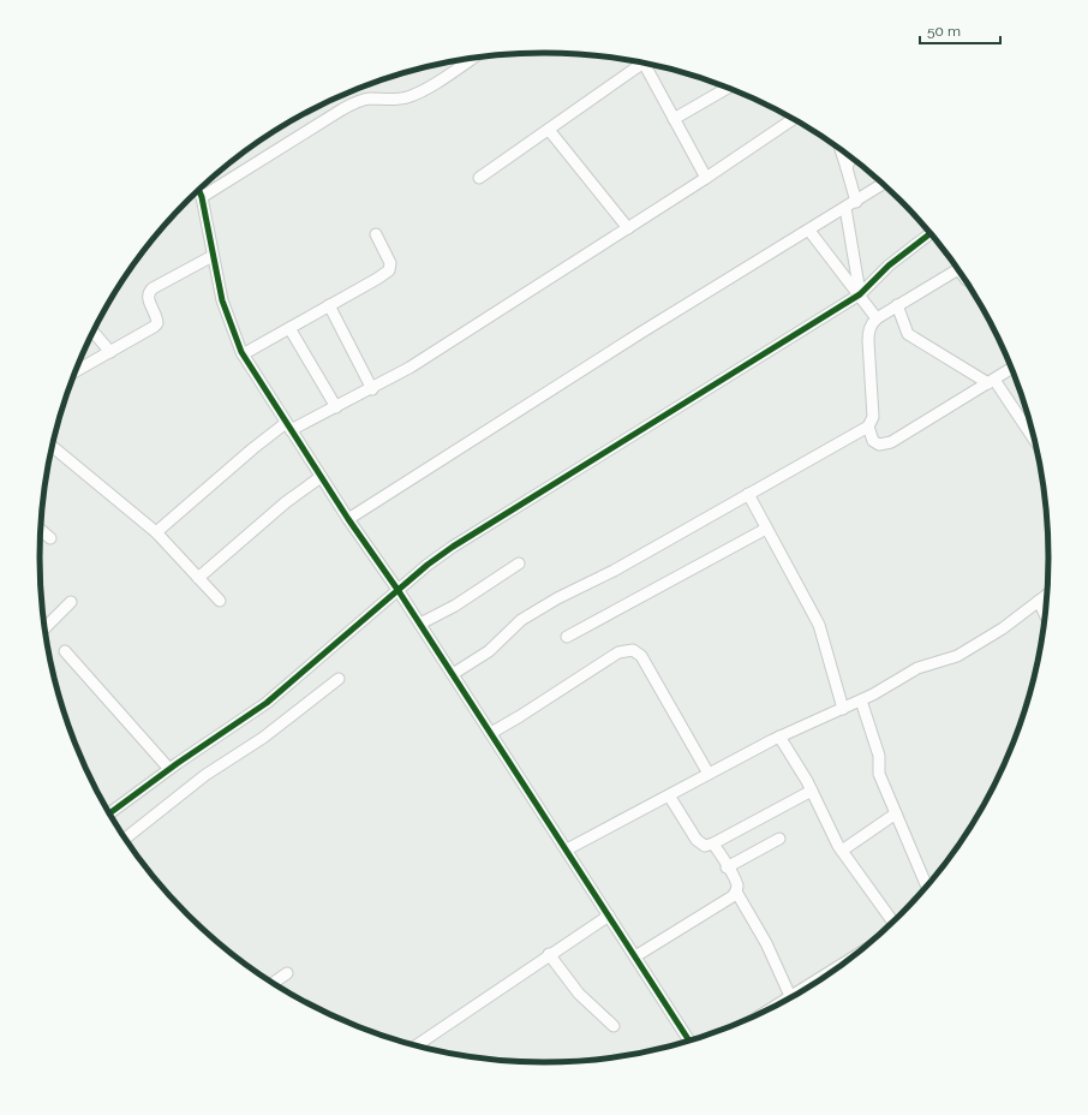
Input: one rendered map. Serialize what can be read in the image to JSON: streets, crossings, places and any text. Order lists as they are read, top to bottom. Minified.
{"scale_bar":"50 m"}
